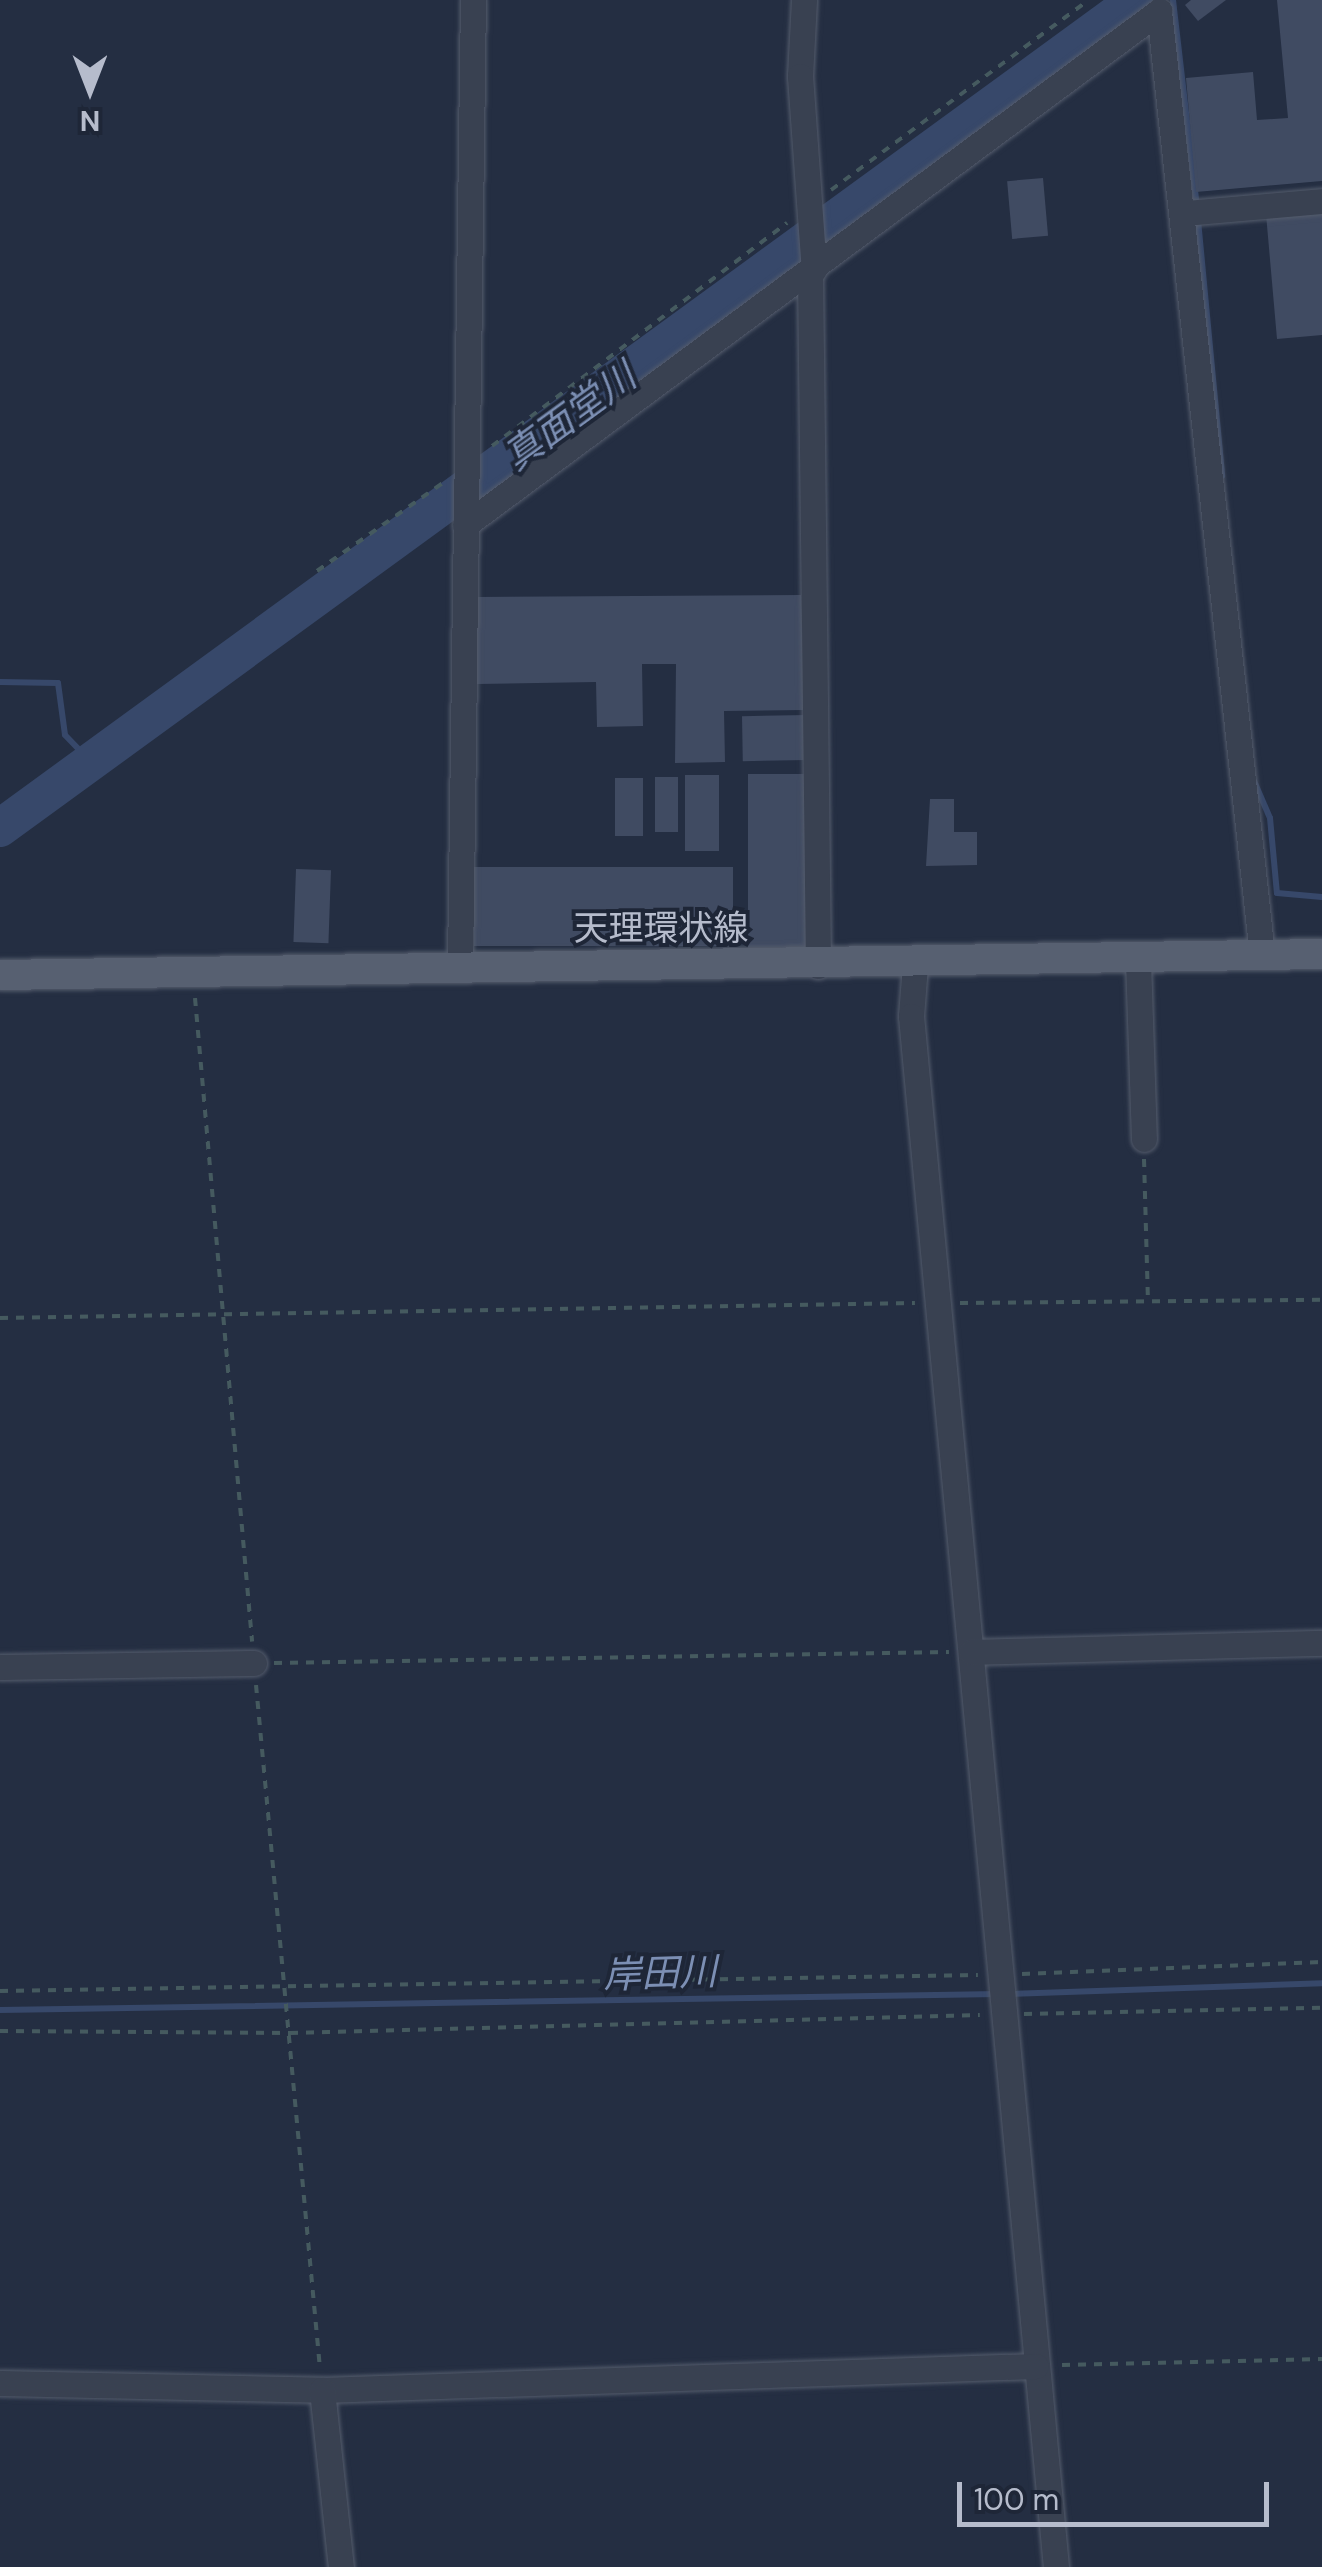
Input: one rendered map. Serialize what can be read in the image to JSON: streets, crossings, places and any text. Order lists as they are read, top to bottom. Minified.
{"streets":{"main road":["天理環状線"]},"water":["真面堂川","岸田川"],"scale_bar":"100 m","north":"bottom"}
